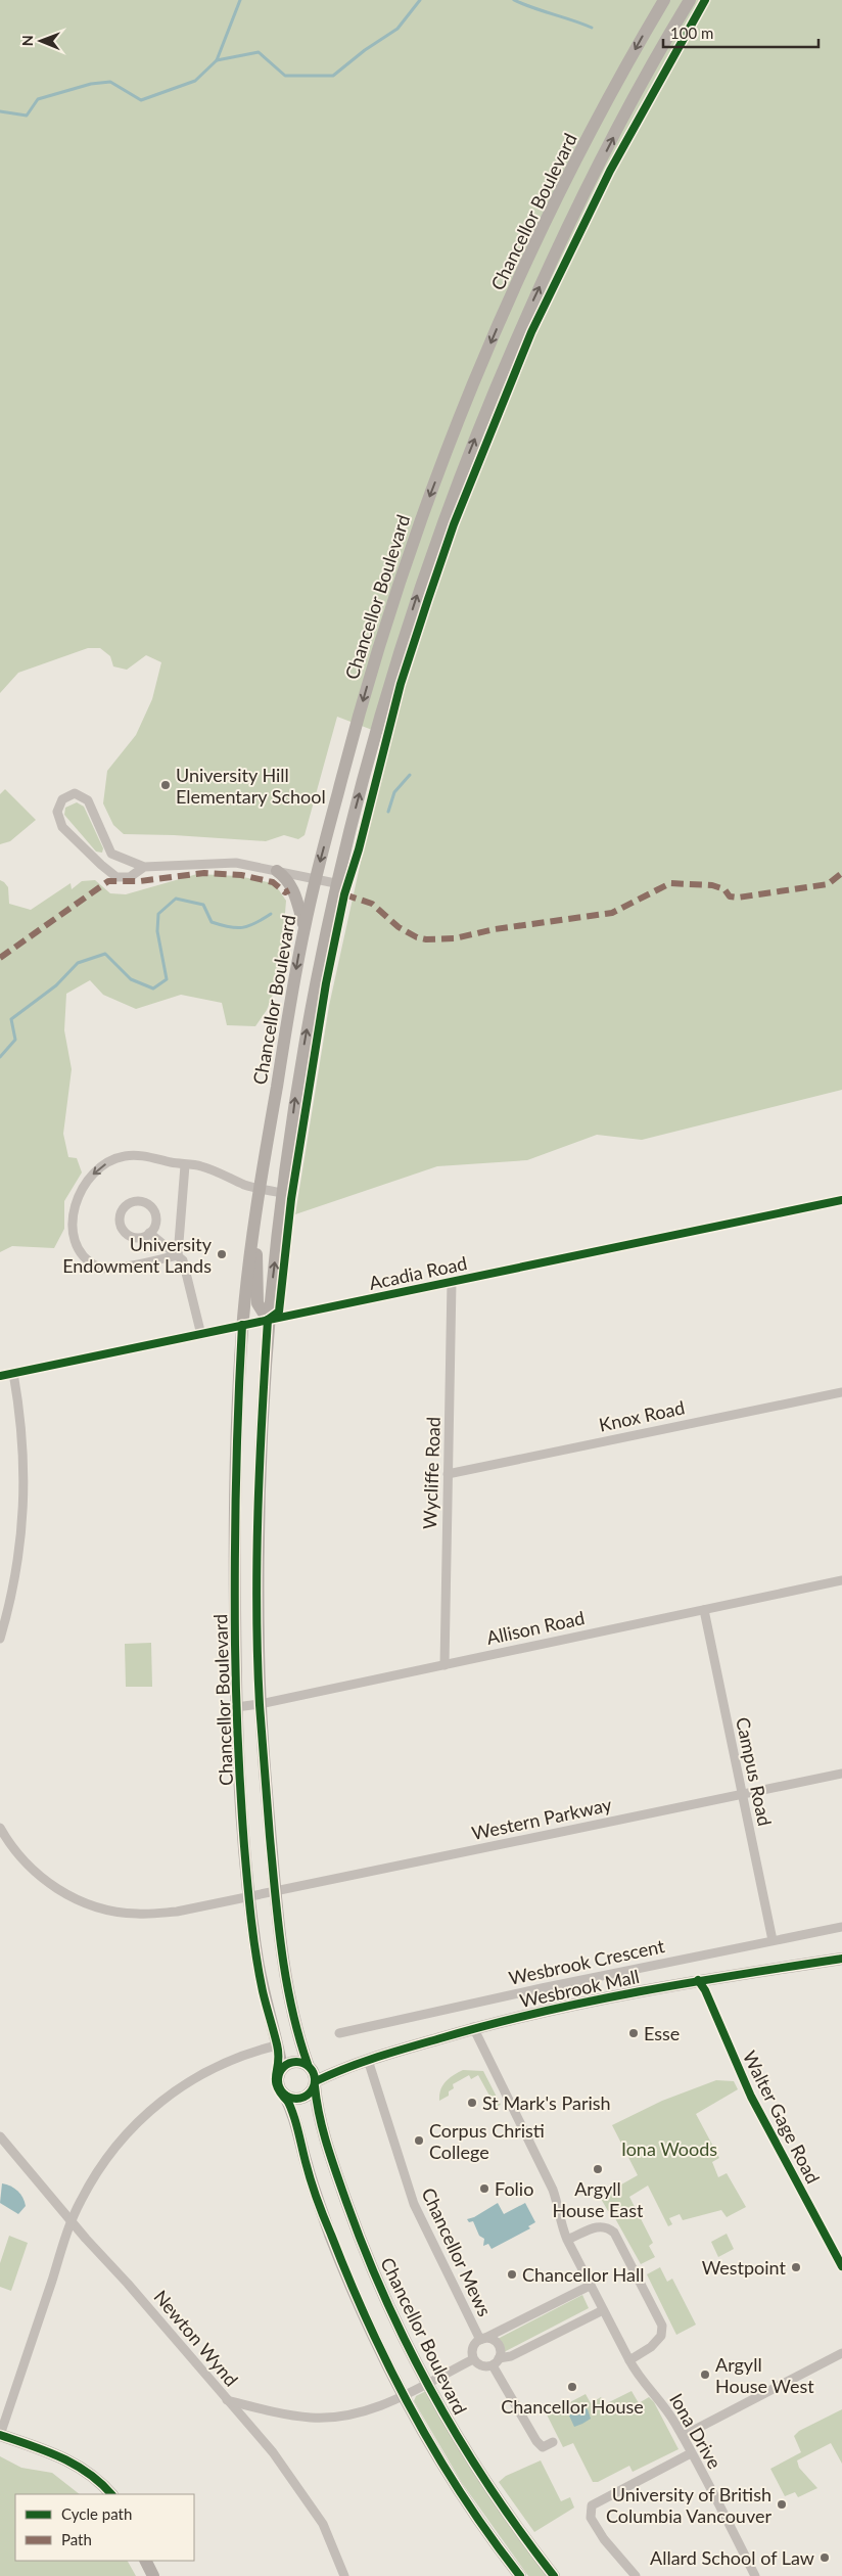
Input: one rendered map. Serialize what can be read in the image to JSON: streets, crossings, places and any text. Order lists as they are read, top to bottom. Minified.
{"streets":{"main road":["Chancellor Boulevard","Wesbrook Mall"],"street":["Acadia Road","Knox Road","Wycliffe Road","Allison Road","Campus Road","Western Parkway","Wesbrook Crescent","Walter Gage Road","Chancellor Mews","Newton Wynd","Iona Drive"]},"crossings":[["Chancellor Boulevard","Acadia Road"],["Chancellor Boulevard","Allison Road"],["Chancellor Boulevard","Western Parkway"],["Chancellor Boulevard","Wesbrook Mall"],["Acadia Road","Wycliffe Road"],["Knox Road","Wycliffe Road"],["Wycliffe Road","Allison Road"],["Allison Road","Campus Road"],["Campus Road","Western Parkway"],["Campus Road","Wesbrook Crescent"],["Wesbrook Mall","Walter Gage Road"],["Wesbrook Mall","Chancellor Mews"],["Wesbrook Mall","Iona Drive"]],"parks":["Iona Woods"],"places":["University Hill Elementary School","University Endowment Lands","Esse","St Mark's Parish","Corpus Christi College","Argyll House East","Folio","Westpoint","Chancellor Hall","Argyll House West","Chancellor House","University of British Columbia Vancouver","Allard School of Law"],"legend":["Cycle path","Path"],"scale_bar":"100 m","north":"left"}
